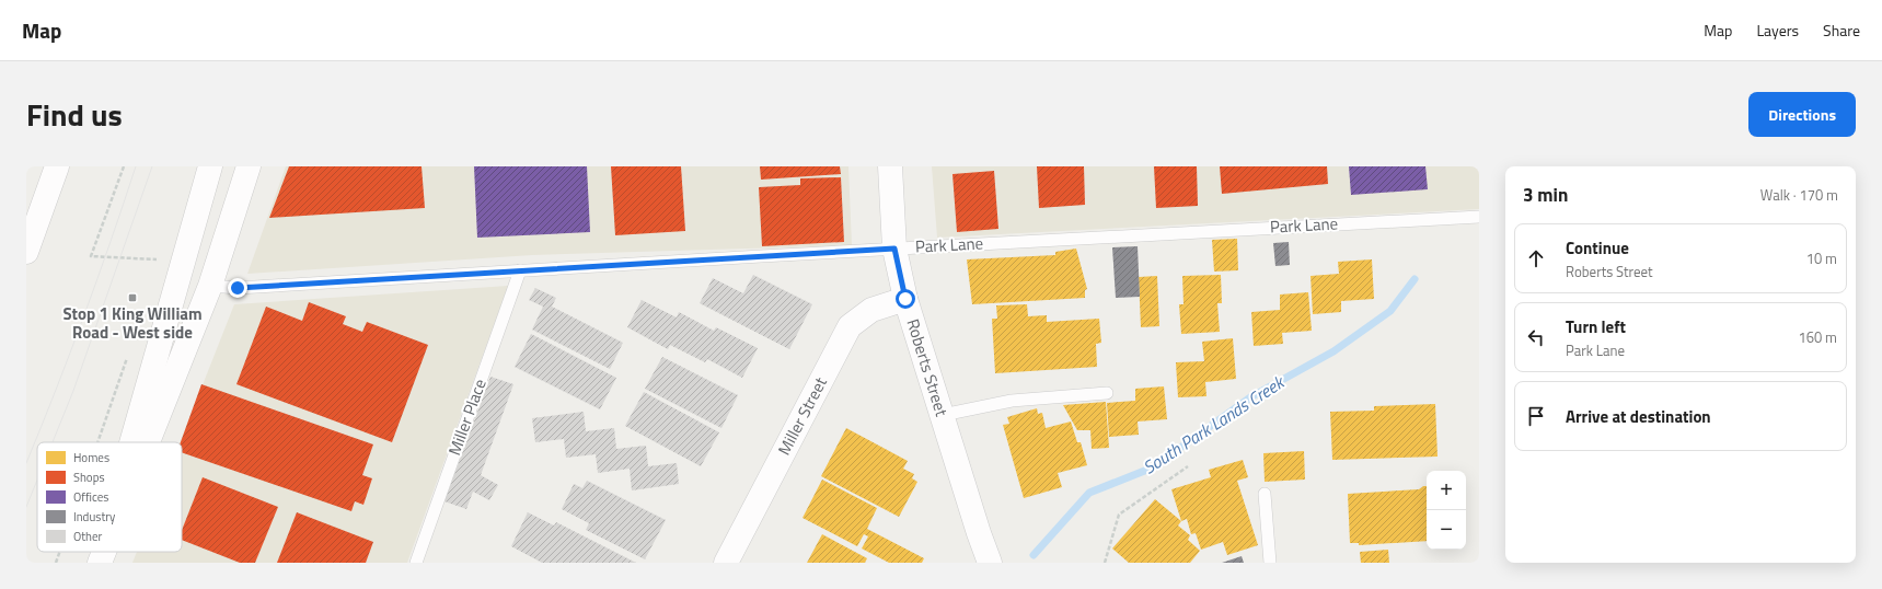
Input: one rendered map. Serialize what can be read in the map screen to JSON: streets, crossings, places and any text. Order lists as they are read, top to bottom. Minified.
{"streets":{"street":["Roberts Street","Miller Street"],"lane":["Park Lane","Miller Place"]},"crossings":[["Park Lane","Roberts Street"],["Park Lane","Miller Place"],["Roberts Street","Miller Street"]],"water":["South Park Lands Creek"],"places":{"transit":["Stop 1 King William Road - West side"]},"legend":["Homes","Shops","Offices","Industry","Other"],"page":{"header":"Map","nav":["Map","Layers","Share"],"title":"Find us","buttons":"Directions","heading":["3 min","Walk · 170 m"],"list":[["Continue","Roberts Street","10 m"],["Turn left","Park Lane","160 m"],"Arrive at destination"],"map_buttons":["+","−"]}}
